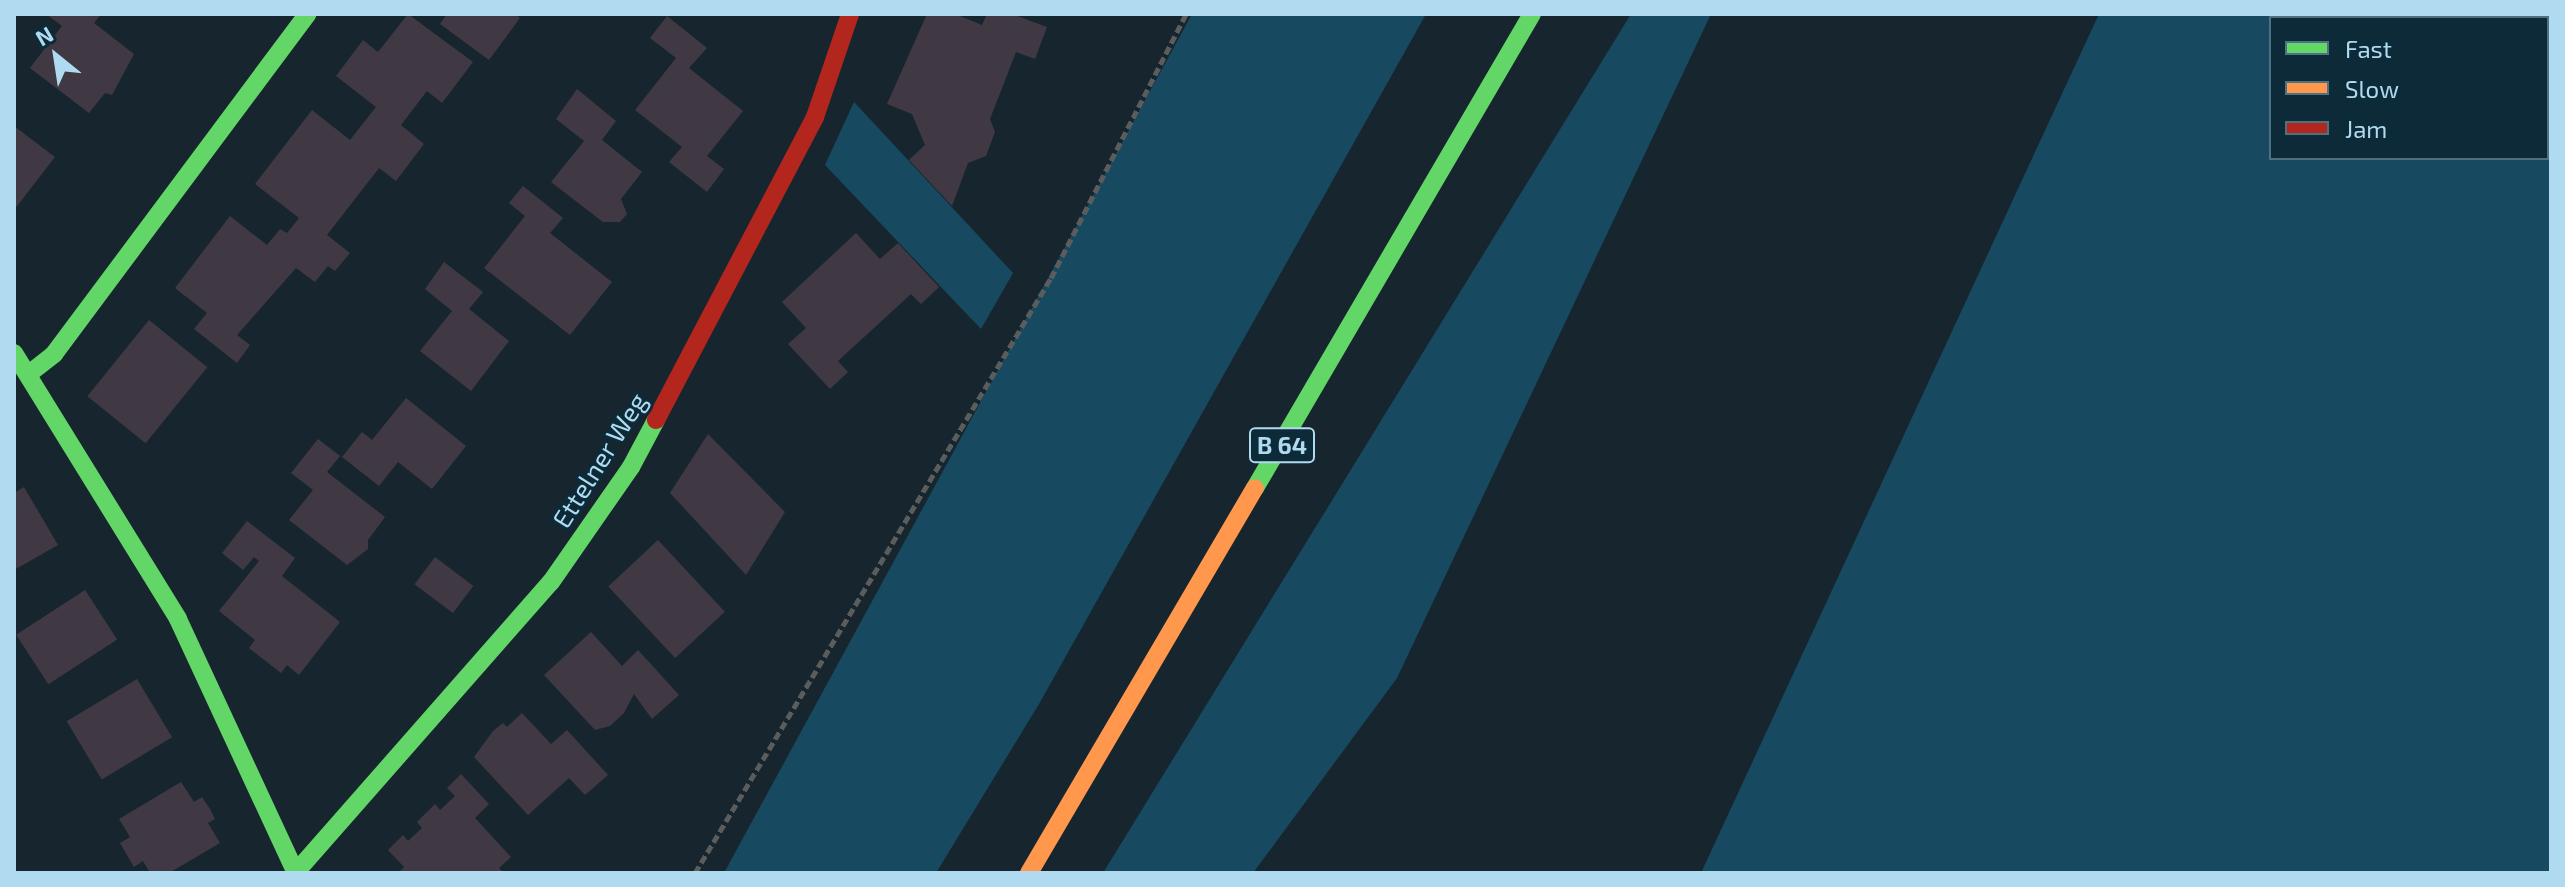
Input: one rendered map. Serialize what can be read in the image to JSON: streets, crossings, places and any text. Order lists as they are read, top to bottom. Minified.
{"streets":{"main road":["B 64","Ettelner Weg"]},"legend":["Fast","Slow","Jam"],"north":"top left"}
